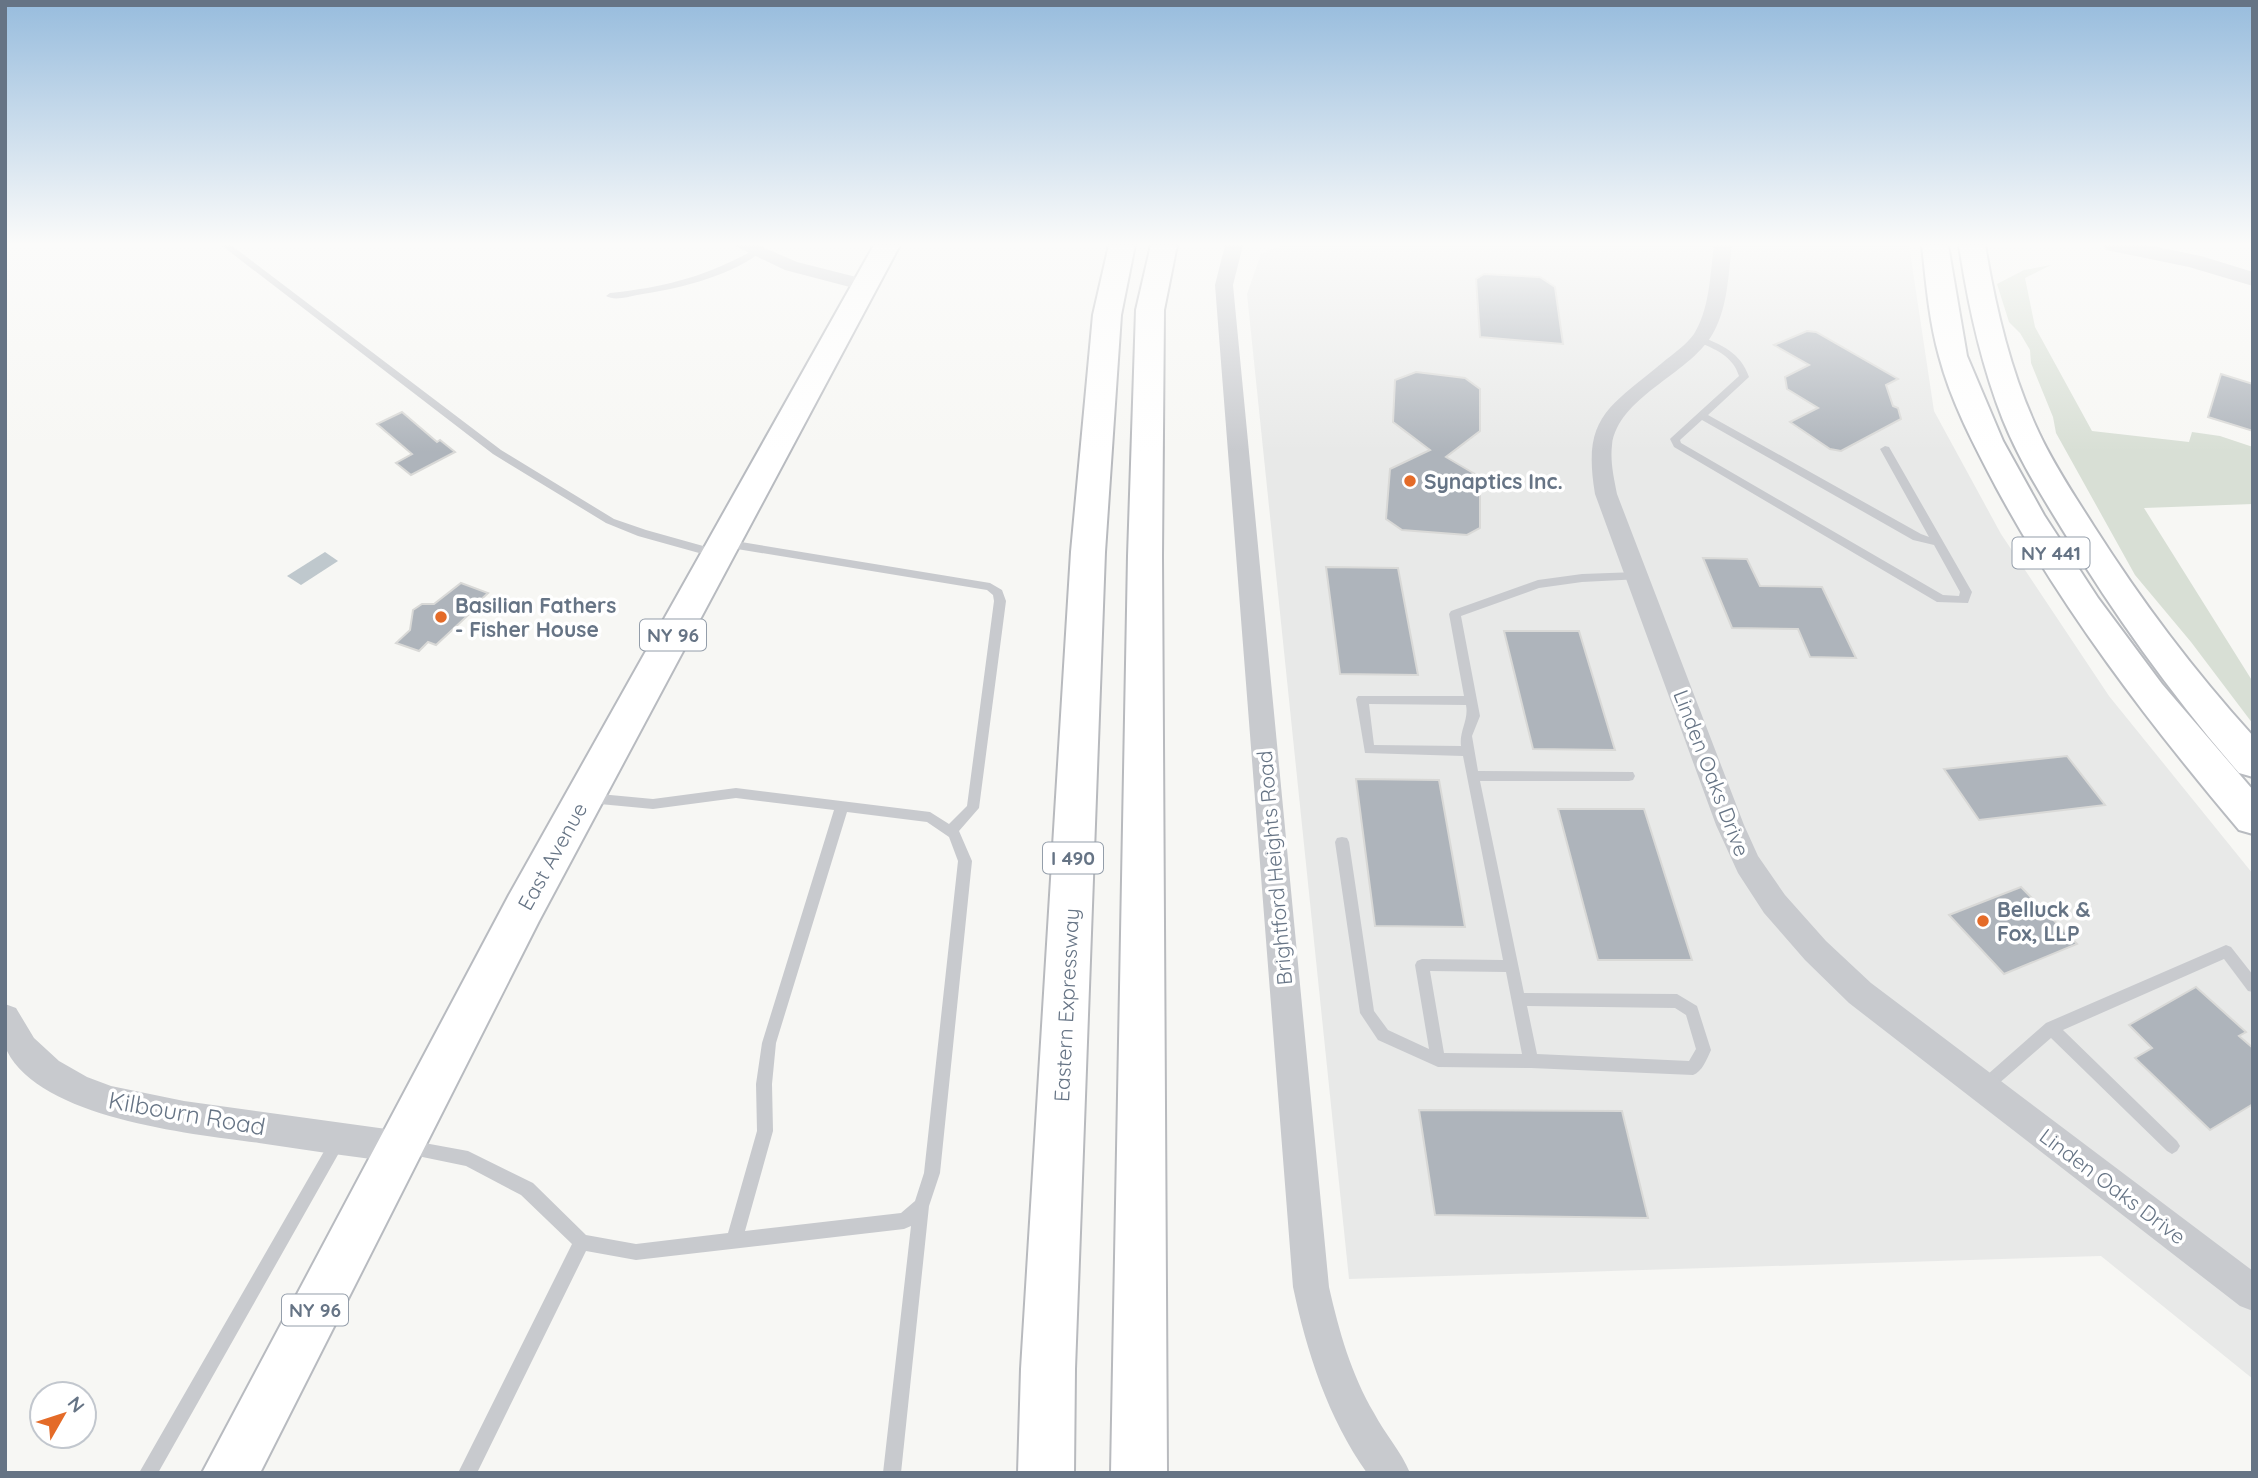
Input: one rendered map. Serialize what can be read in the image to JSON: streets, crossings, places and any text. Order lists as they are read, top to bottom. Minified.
{"streets":{"main road":["NY 441","NY 96","East Avenue","I 490","Eastern Expressway"],"street":["Linden Oaks Drive","Brightford Heights Road","Kilbourn Road"]},"crossings":[["East Avenue","Kilbourn Road"]],"places":["Synaptics Inc.","Basilian Fathers - Fisher House","Belluck & Fox, LLP"],"north":"top right"}
